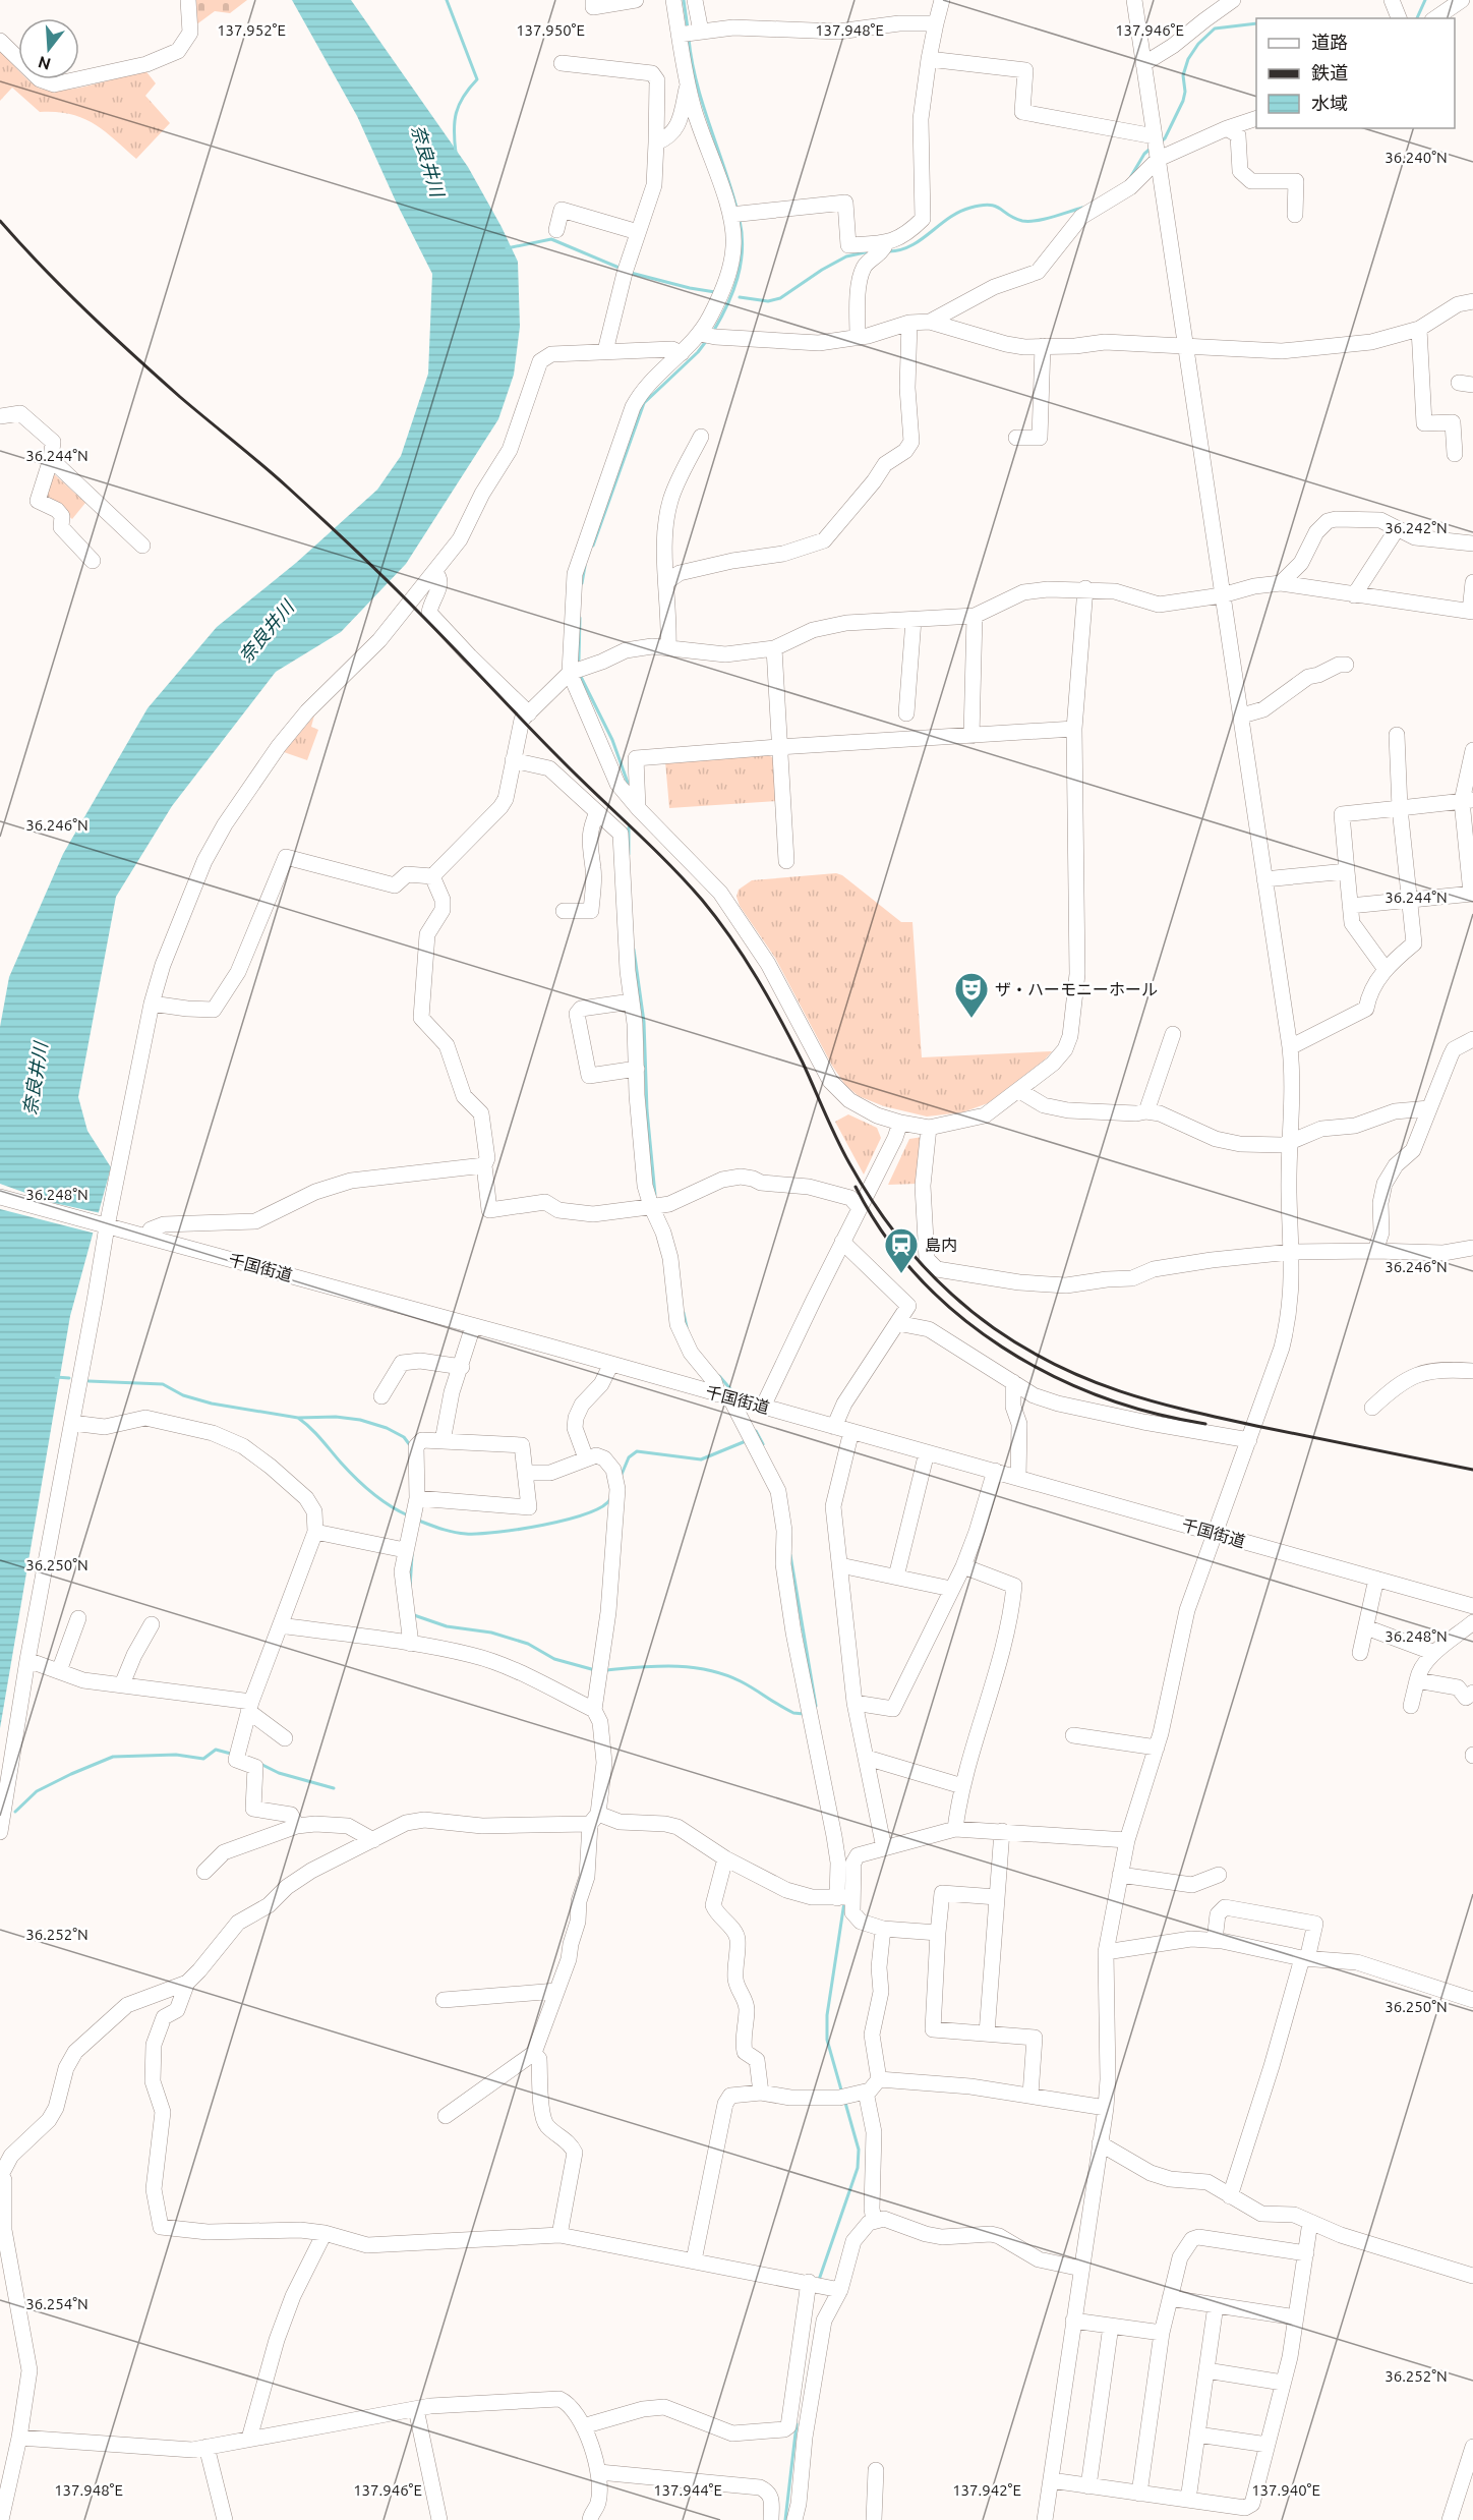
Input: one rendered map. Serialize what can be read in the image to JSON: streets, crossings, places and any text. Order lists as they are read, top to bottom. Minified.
{"streets":{"street":["千国街道"]},"water":["奈良井川"],"places":{"theatre":["ザ・ハーモニーホール"],"station":["島内"]},"legend":["道路","鉄道","水域"],"north":"bottom","coordinates":["137.952°E","137.950°E","137.948°E","137.946°E","36.240°N","36.244°N","36.242°N","36.246°N","36.248°N","36.250°N","36.252°N","36.254°N","137.944°E","137.942°E","137.940°E"]}
